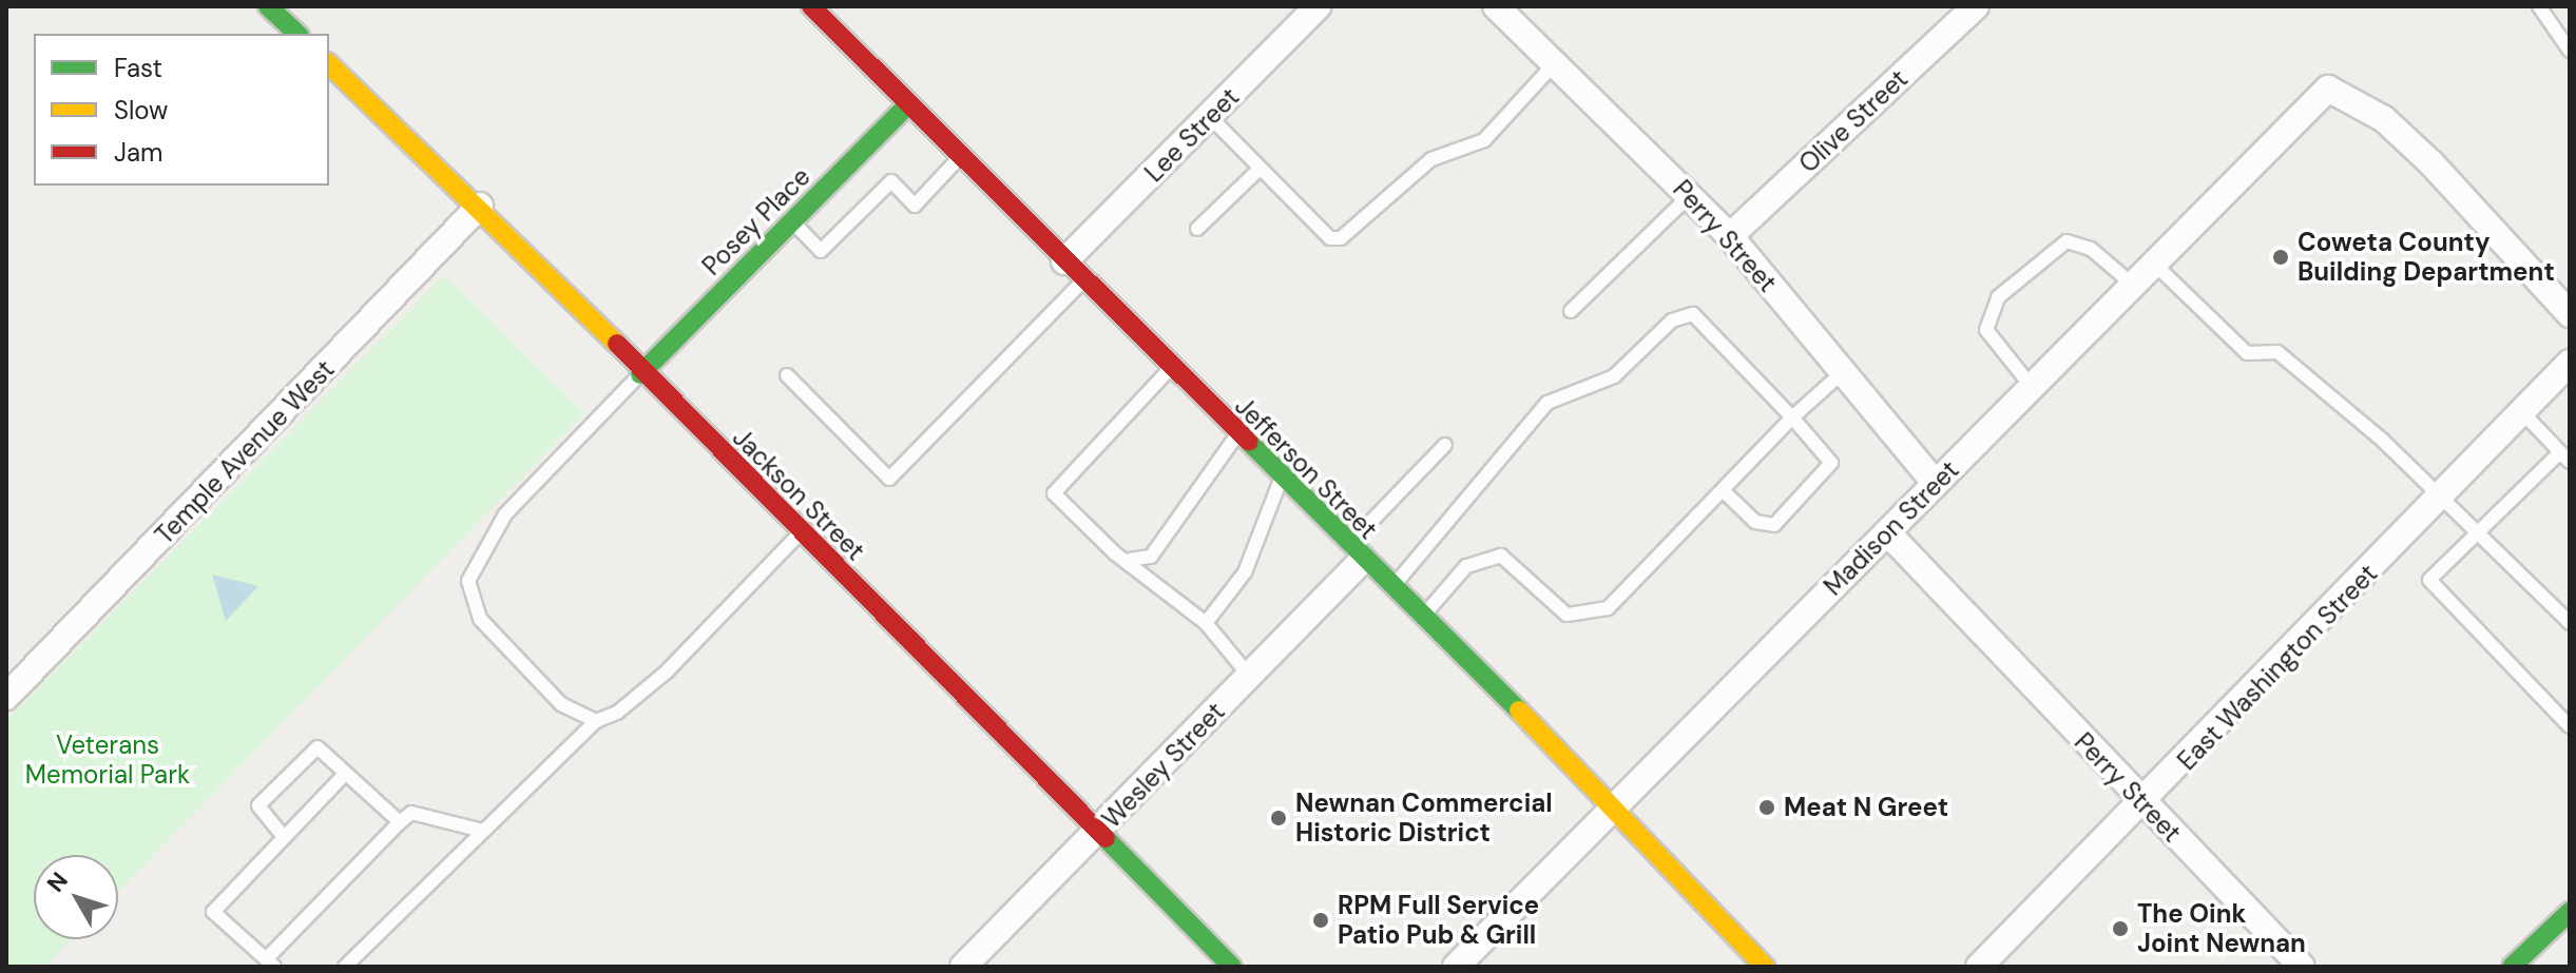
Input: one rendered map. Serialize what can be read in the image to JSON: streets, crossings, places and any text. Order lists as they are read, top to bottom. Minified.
{"streets":{"main road":["Posey Place","Jefferson Street","Jackson Street"],"street":["Olive Street","Lee Street","Perry Street","Temple Avenue West","Madison Street","East Washington Street","Wesley Street"]},"crossings":[["Olive Street","Perry Street"],["Lee Street","Jefferson Street"],["Posey Place","Jefferson Street"],["Posey Place","Jackson Street"],["Perry Street","Madison Street"],["Perry Street","East Washington Street"],["Temple Avenue West","Jackson Street"],["Jefferson Street","Madison Street"],["Jefferson Street","Wesley Street"],["Jackson Street","Wesley Street"]],"parks":["Veterans Memorial Park"],"places":["Coweta County Building Department","Meat N Greet","Newnan Commercial Historic District","RPM Full Service Patio Pub & Grill","The Oink Joint Newnan"],"legend":["Fast","Slow","Jam"],"north":"top left"}
